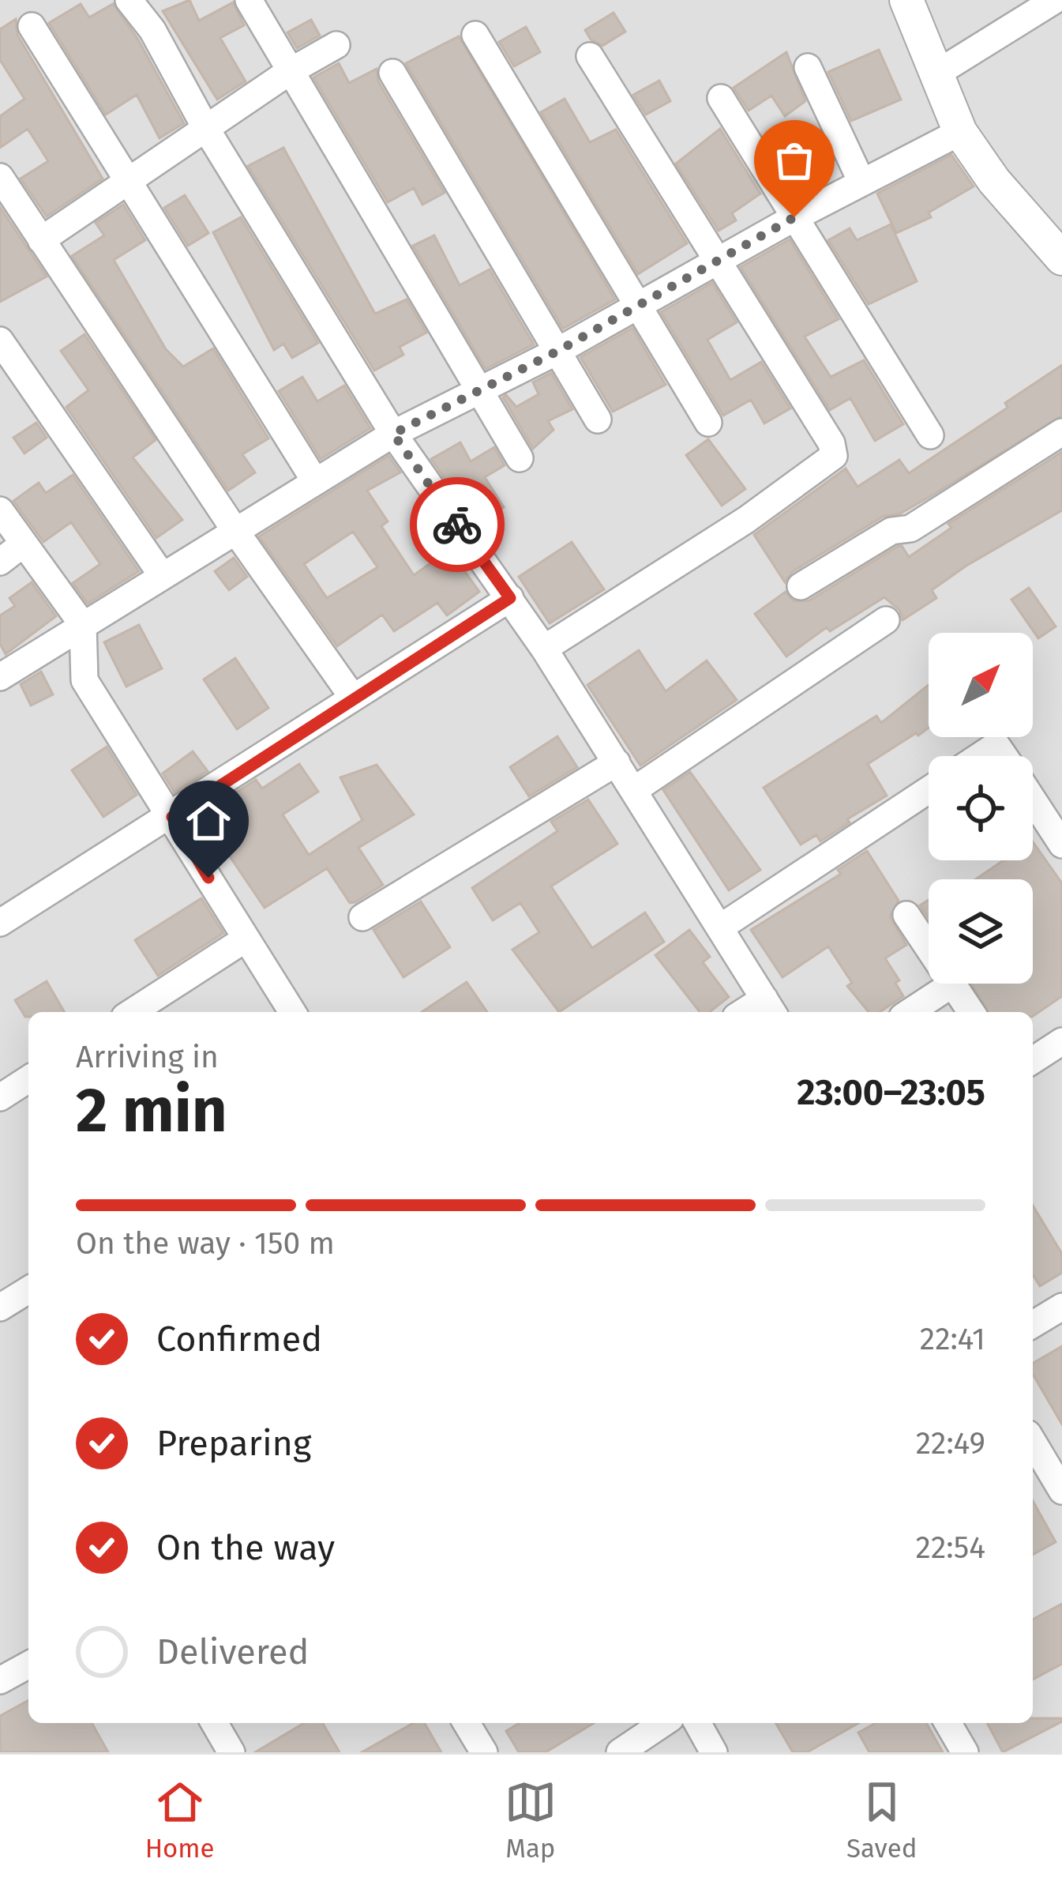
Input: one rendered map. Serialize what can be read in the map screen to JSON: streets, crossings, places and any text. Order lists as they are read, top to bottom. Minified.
{"north":"top right","page":{"heading":["2 min","Arriving in","23:00–23:05"],"bar":"On the way · 150 m","list":[["Confirmed","22:41"],["Preparing","22:49"],["On the way","22:54"],"Delivered"],"tabs":["Home","Map","Saved"]}}
